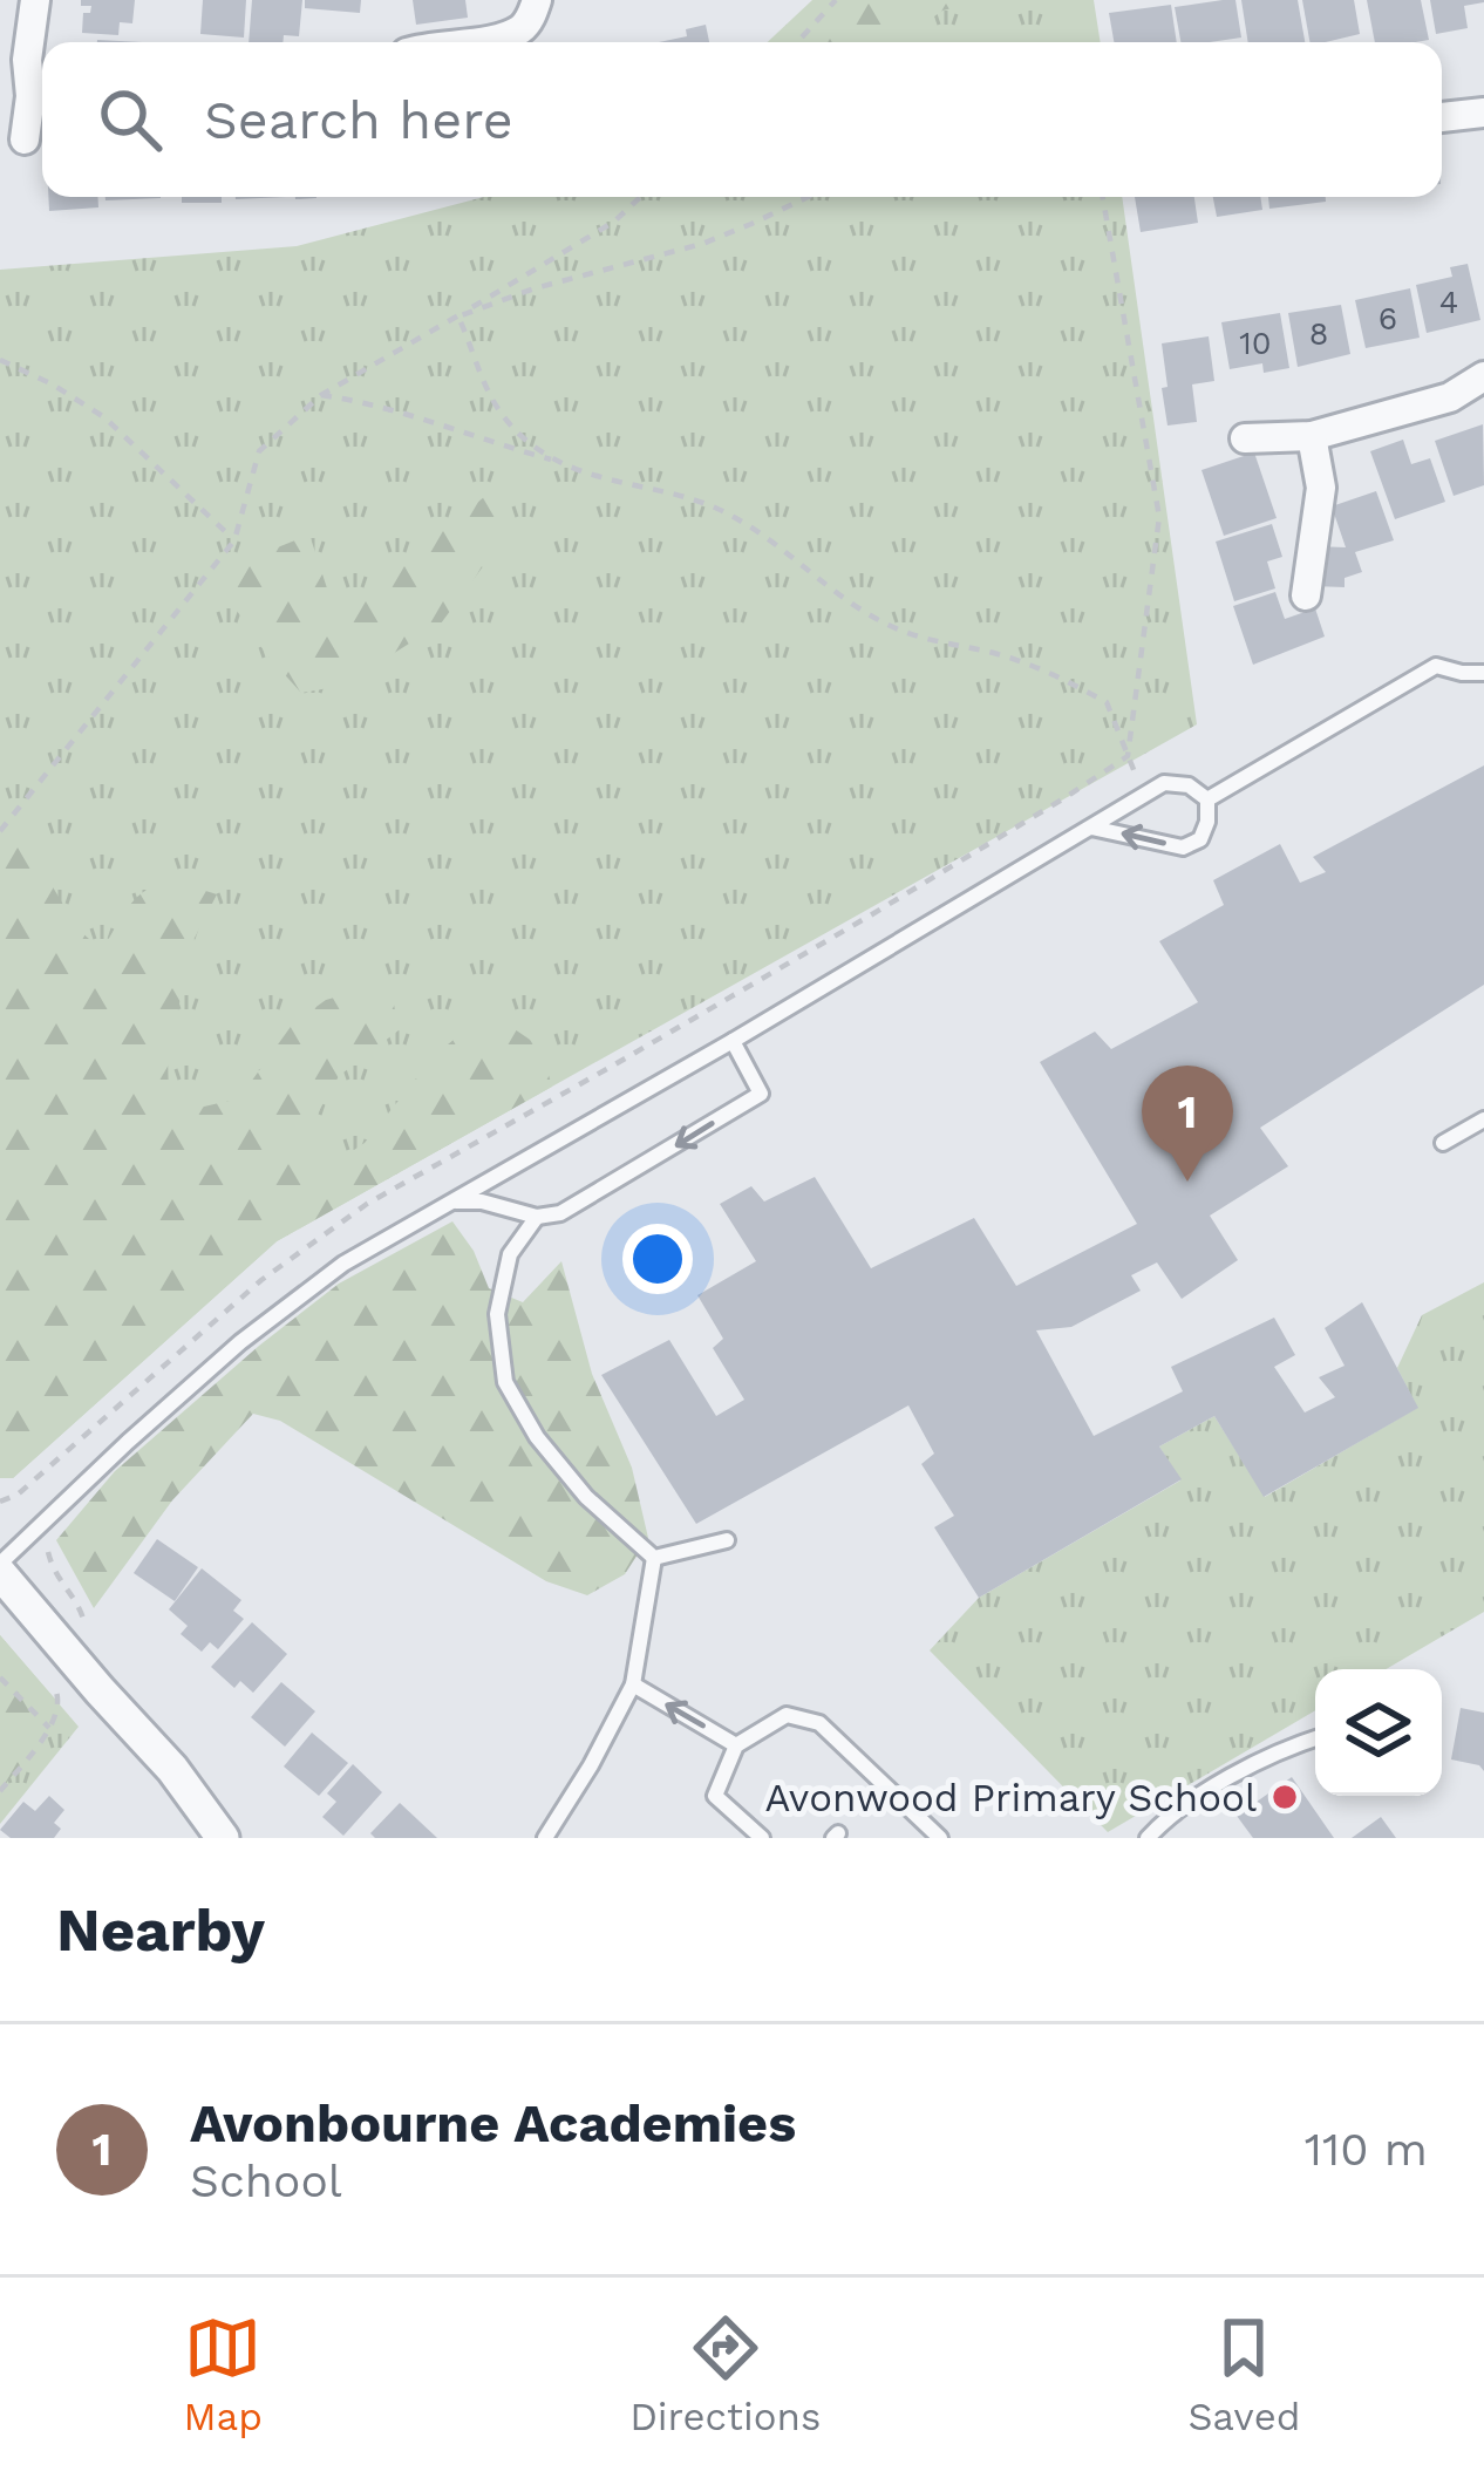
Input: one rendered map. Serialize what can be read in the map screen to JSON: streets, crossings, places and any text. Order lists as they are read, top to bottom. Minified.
{"places":["Avonwood Primary School"],"house_numbers":["4","6","8","10"],"page":{"search":"Search here","pins":"1","heading":"Nearby","list":[{"mark":"1","name":"Avonbourne Academies","note":"School","value":"110 m"}],"nav":["Map","Directions","Saved"]}}
